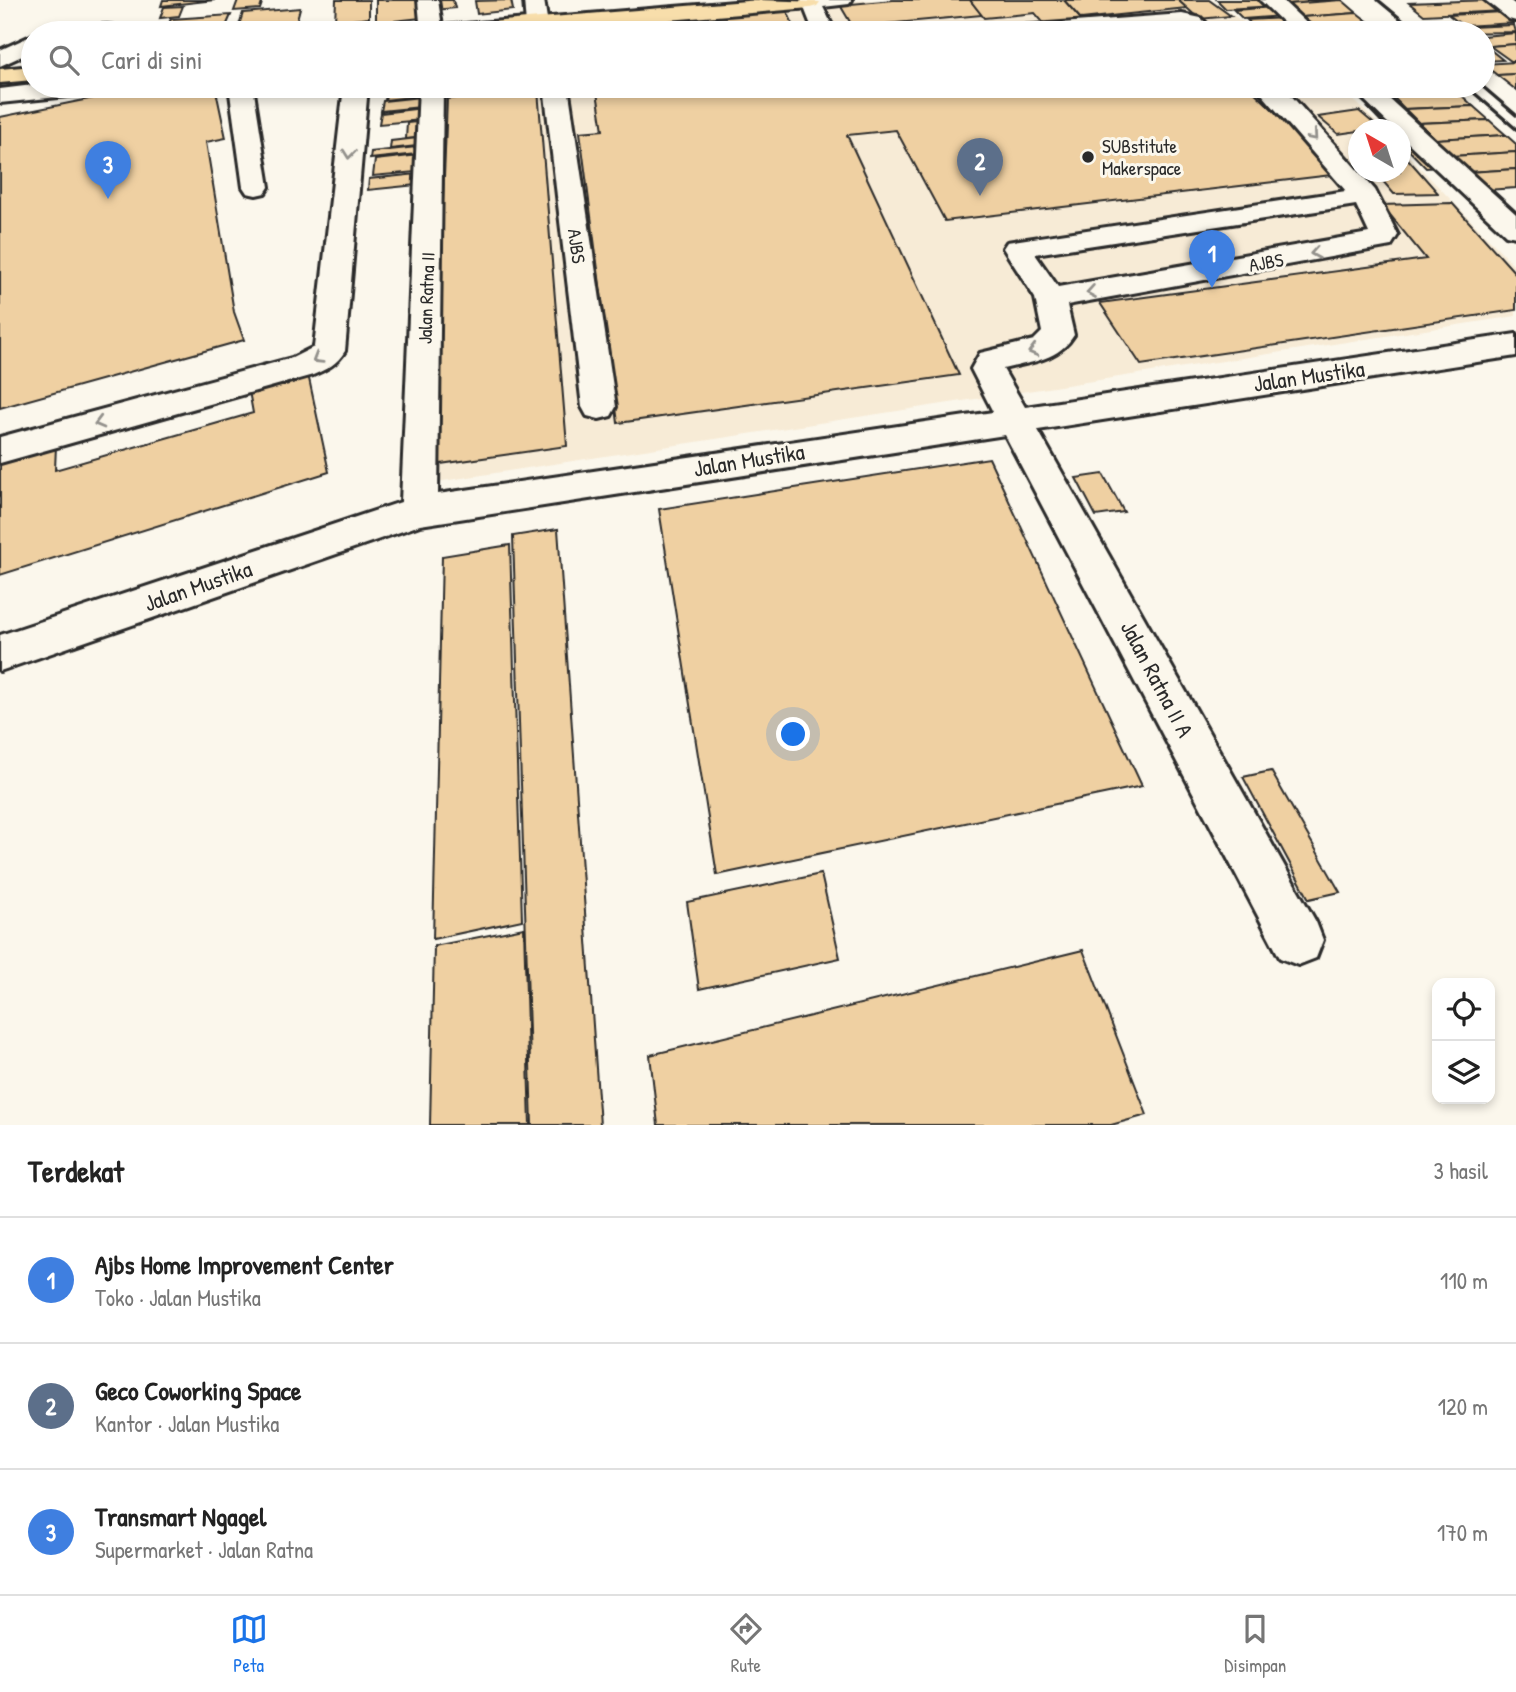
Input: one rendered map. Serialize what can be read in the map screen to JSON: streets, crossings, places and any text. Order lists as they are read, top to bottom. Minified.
{"streets":{"street":["AJBS","Jalan Ratna II","Jalan Mustika","Jalan Ratna II A"]},"crossings":[["Jalan Ratna II","Jalan Mustika"],["Jalan Mustika","Jalan Ratna II A"]],"places":["SUBstitute Makerspace"],"north":"top left","page":{"search":"Cari di sini","pins":["2","3","1"],"heading":["Terdekat","3 hasil"],"list":[{"mark":"1","name":"Ajbs Home Improvement Center","note":"Toko · Jalan Mustika","value":"110 m"},{"mark":"2","name":"Geco Coworking Space","note":"Kantor · Jalan Mustika","value":"120 m"},{"mark":"3","name":"Transmart Ngagel","note":"Supermarket · Jalan Ratna","value":"170 m"}],"nav":["Peta","Rute","Disimpan"]}}
